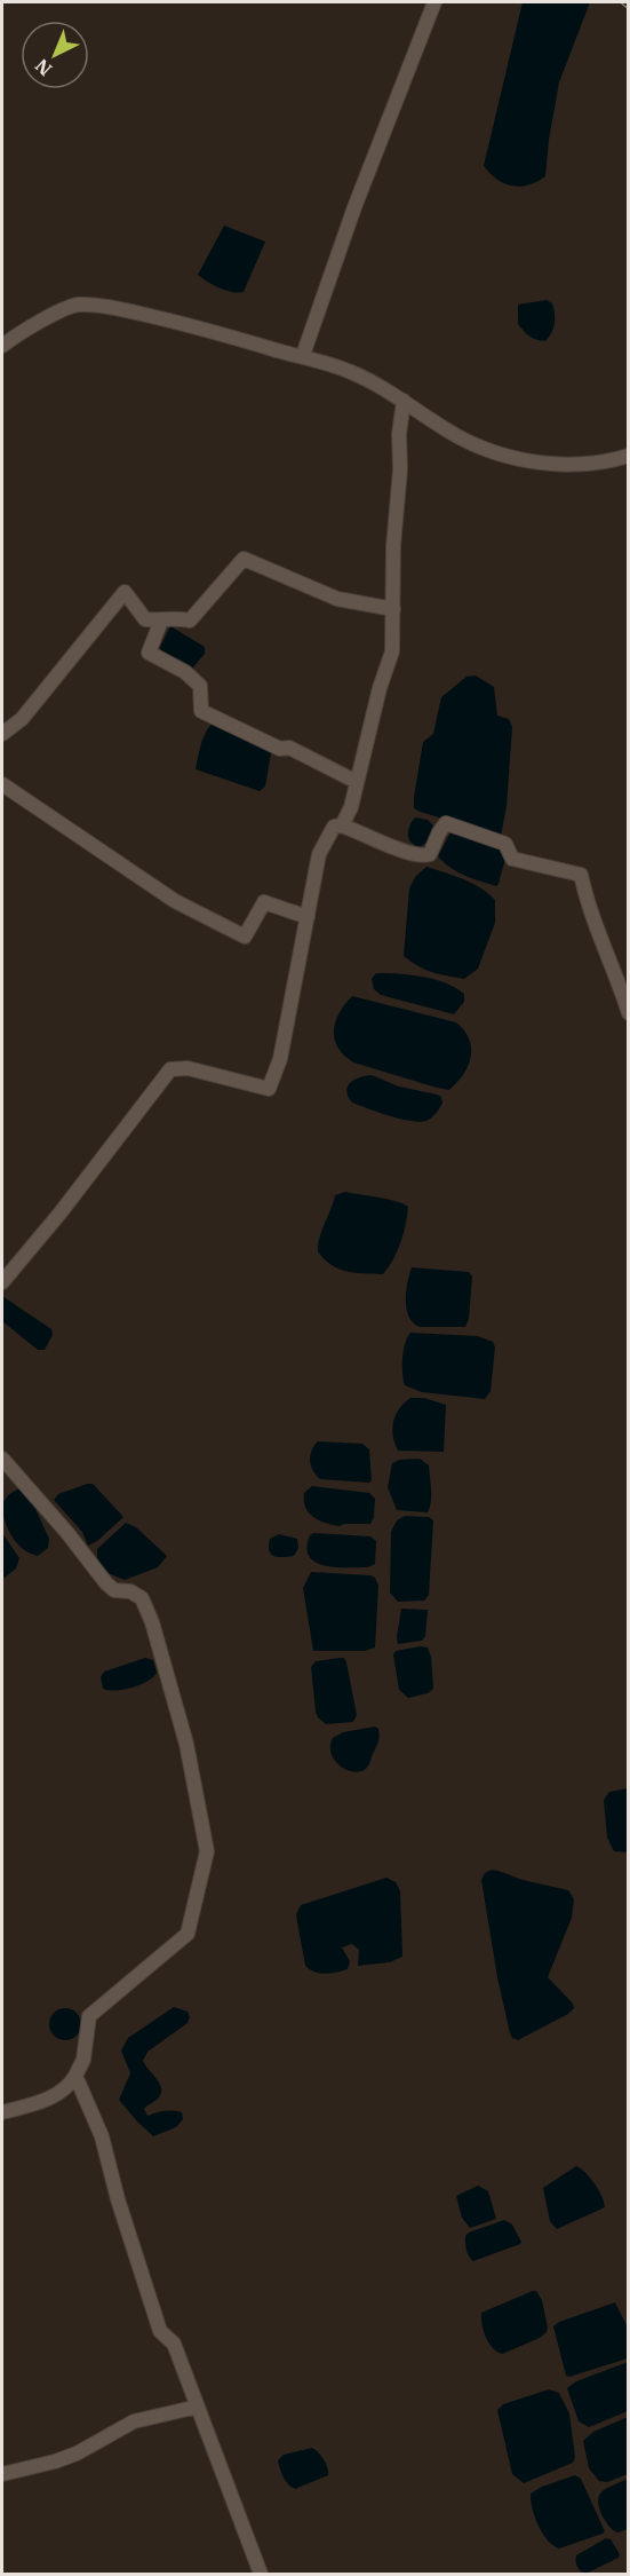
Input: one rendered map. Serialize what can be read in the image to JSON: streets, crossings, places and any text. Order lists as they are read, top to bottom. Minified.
{"north":"bottom left"}
